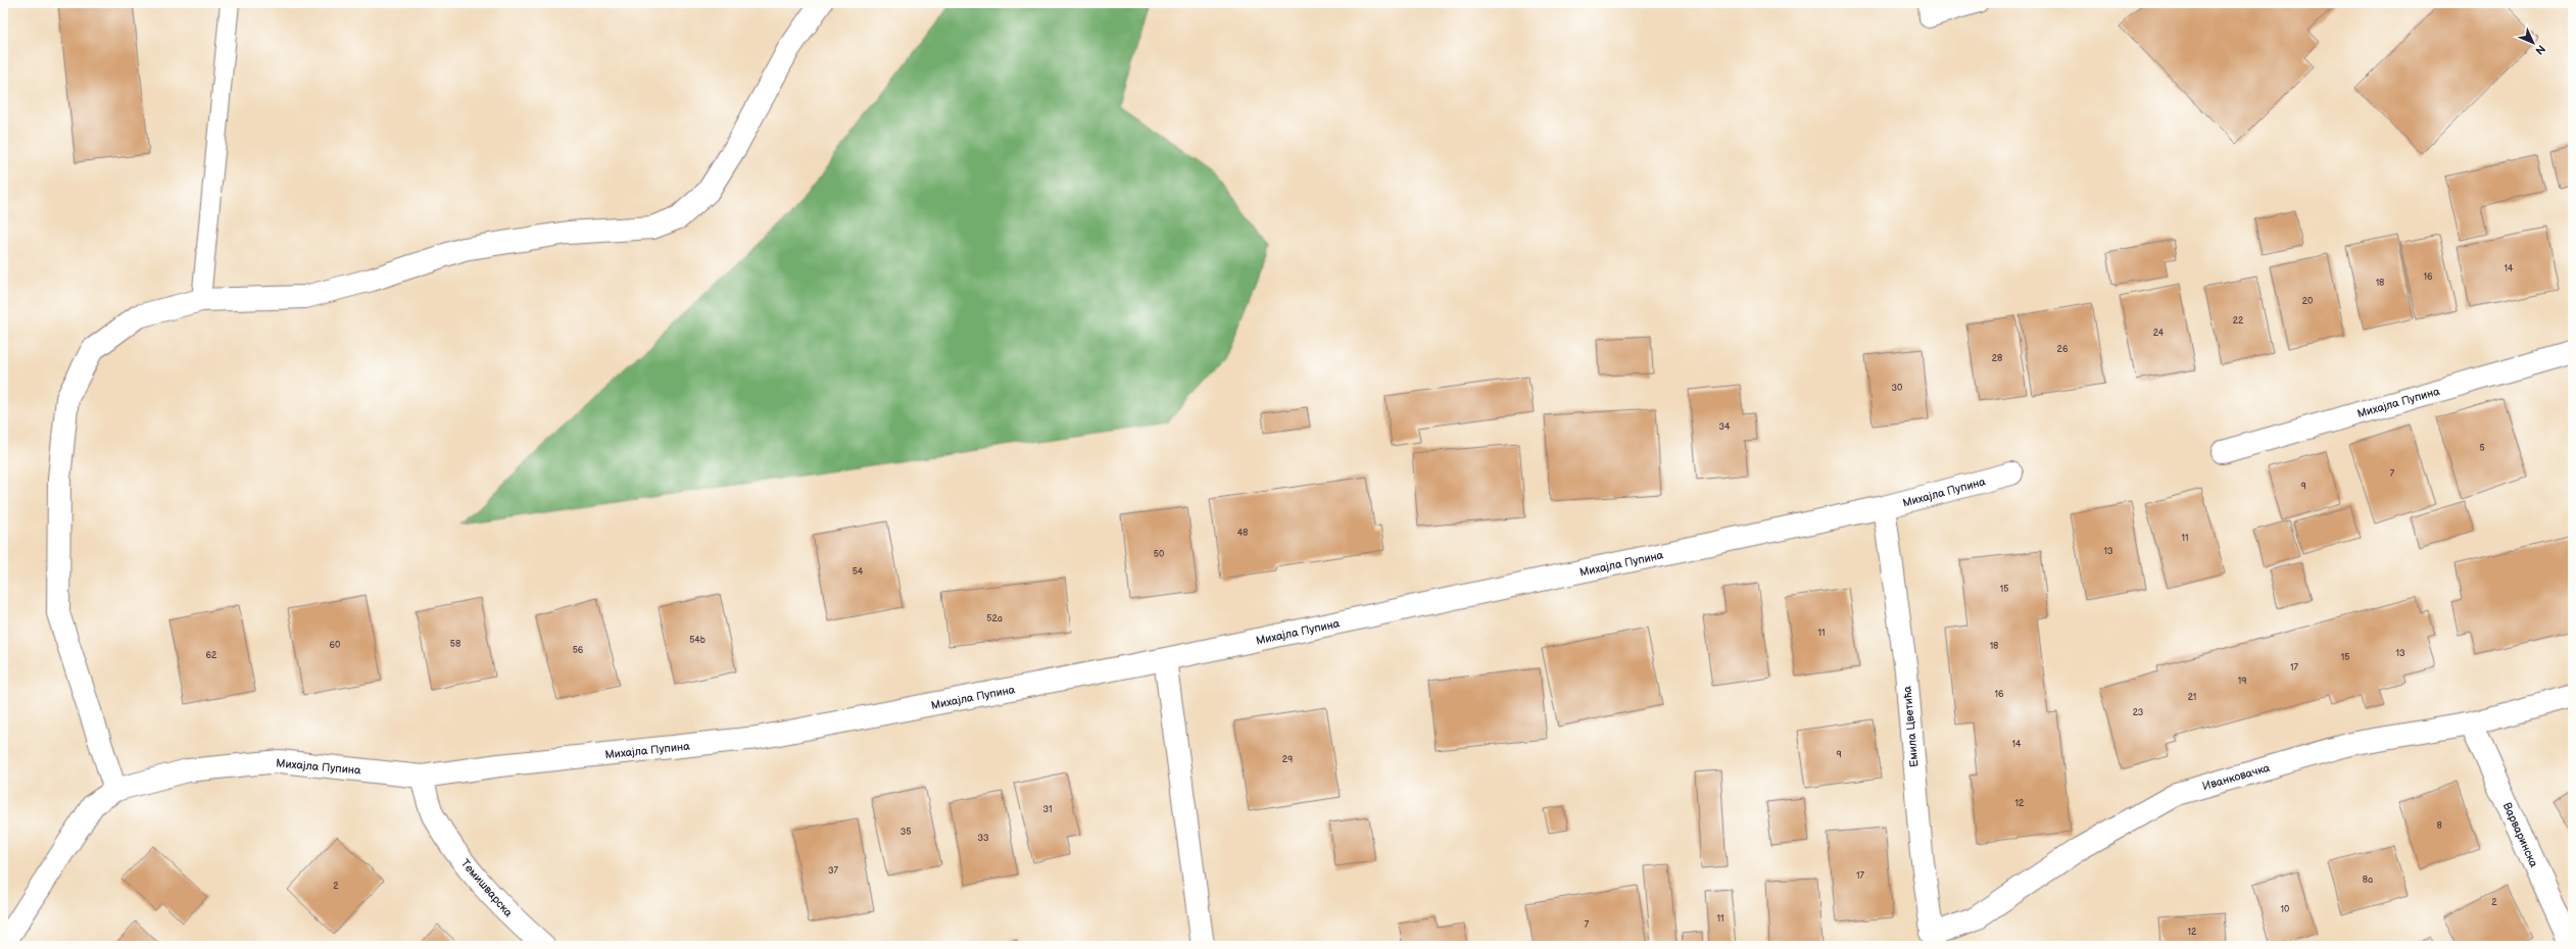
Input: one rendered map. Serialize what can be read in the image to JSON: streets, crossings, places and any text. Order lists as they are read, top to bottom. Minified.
{"streets":{"street":["Михајла Пупина","Емила Цветића","Иванковачка","Варваринска","Темишварска"]},"crossings":[["Михајла Пупина","Емила Цветића"],["Михајла Пупина","Темишварска"],["Емила Цветића","Иванковачка"],["Иванковачка","Варваринска"]],"house_numbers":["14","16","18","20","22","24","26","28","30","34","5","7","9","48","11","13","50","54","15","52a","11","54b","58","60","18","56","13","62","15","17","19","16","21","23","14","9","29","12","31","8","35","33","37","17","8a","2","2","10","11","7","12"],"north":"bottom right"}
